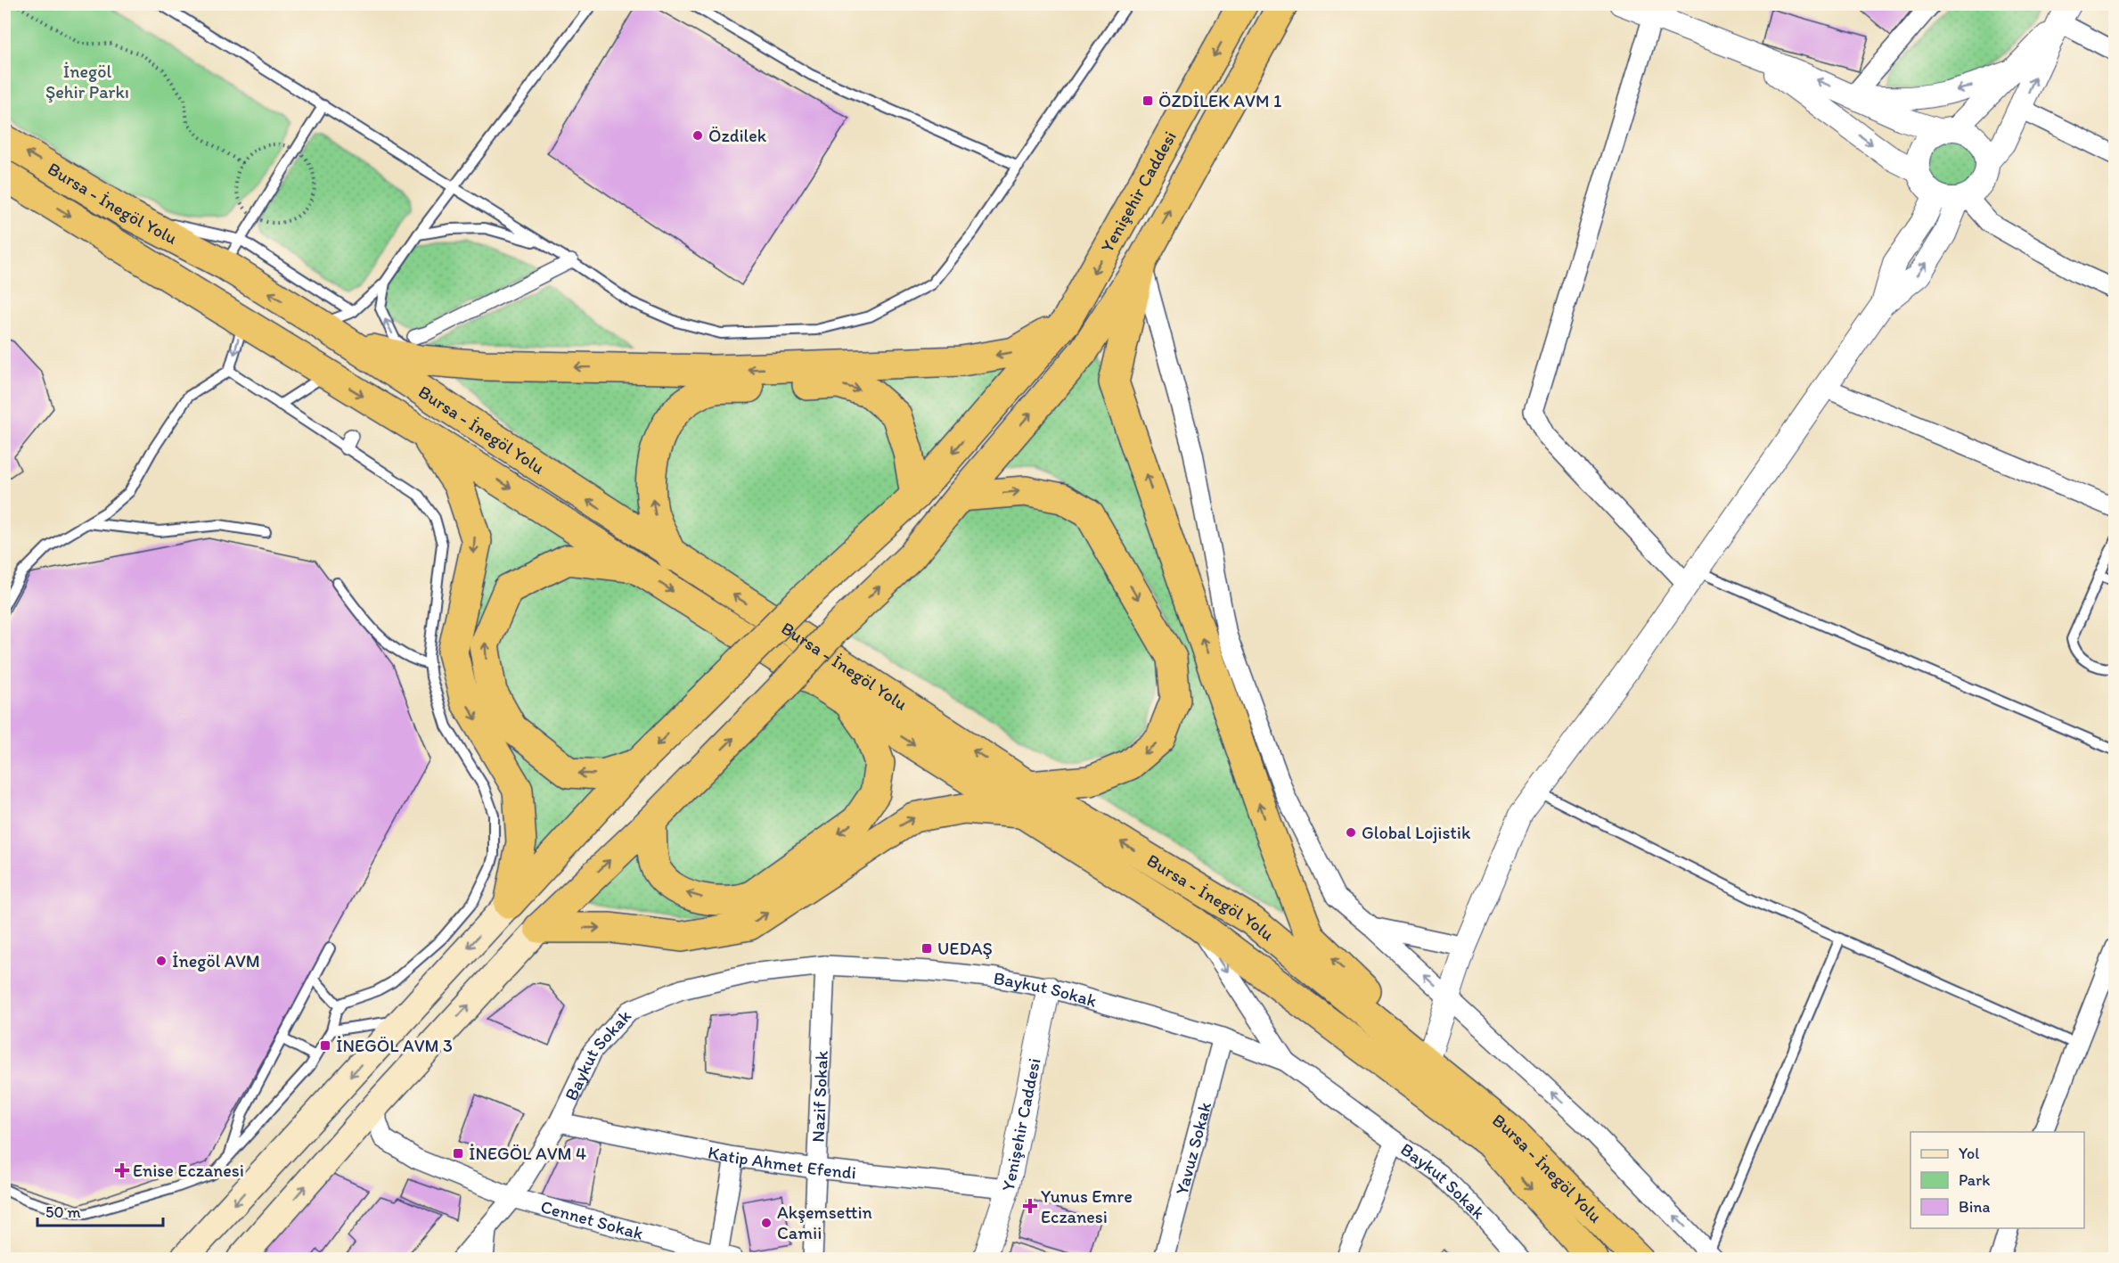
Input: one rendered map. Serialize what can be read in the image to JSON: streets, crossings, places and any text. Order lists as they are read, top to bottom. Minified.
{"streets":{"highway":["Yenişehir Caddesi","Bursa - İnegöl Yolu"],"street":["Baykut Sokak","Nazif Sokak","Yavuz Sokak","Katip Ahmet Efendi","Cennet Sokak"]},"crossings":[["Yenişehir Caddesi","Baykut Sokak"],["Yenişehir Caddesi","Katip Ahmet Efendi"],["Baykut Sokak","Nazif Sokak"],["Baykut Sokak","Yavuz Sokak"],["Baykut Sokak","Katip Ahmet Efendi"],["Baykut Sokak","Cennet Sokak"],["Nazif Sokak","Katip Ahmet Efendi"]],"parks":["İnegöl Şehir Parkı"],"places":{"transit":["ÖZDİLEK AVM 1","UEDAŞ","İNEGÖL AVM 3","İNEGÖL AVM 4"],"other":["Özdilek","Global Lojistik","İnegöl AVM","Akşemsettin Camii"],"health":["Enise Eczanesi","Yunus Emre Eczanesi"]},"legend":["Yol","Park","Bina"],"scale_bar":"50 m"}
